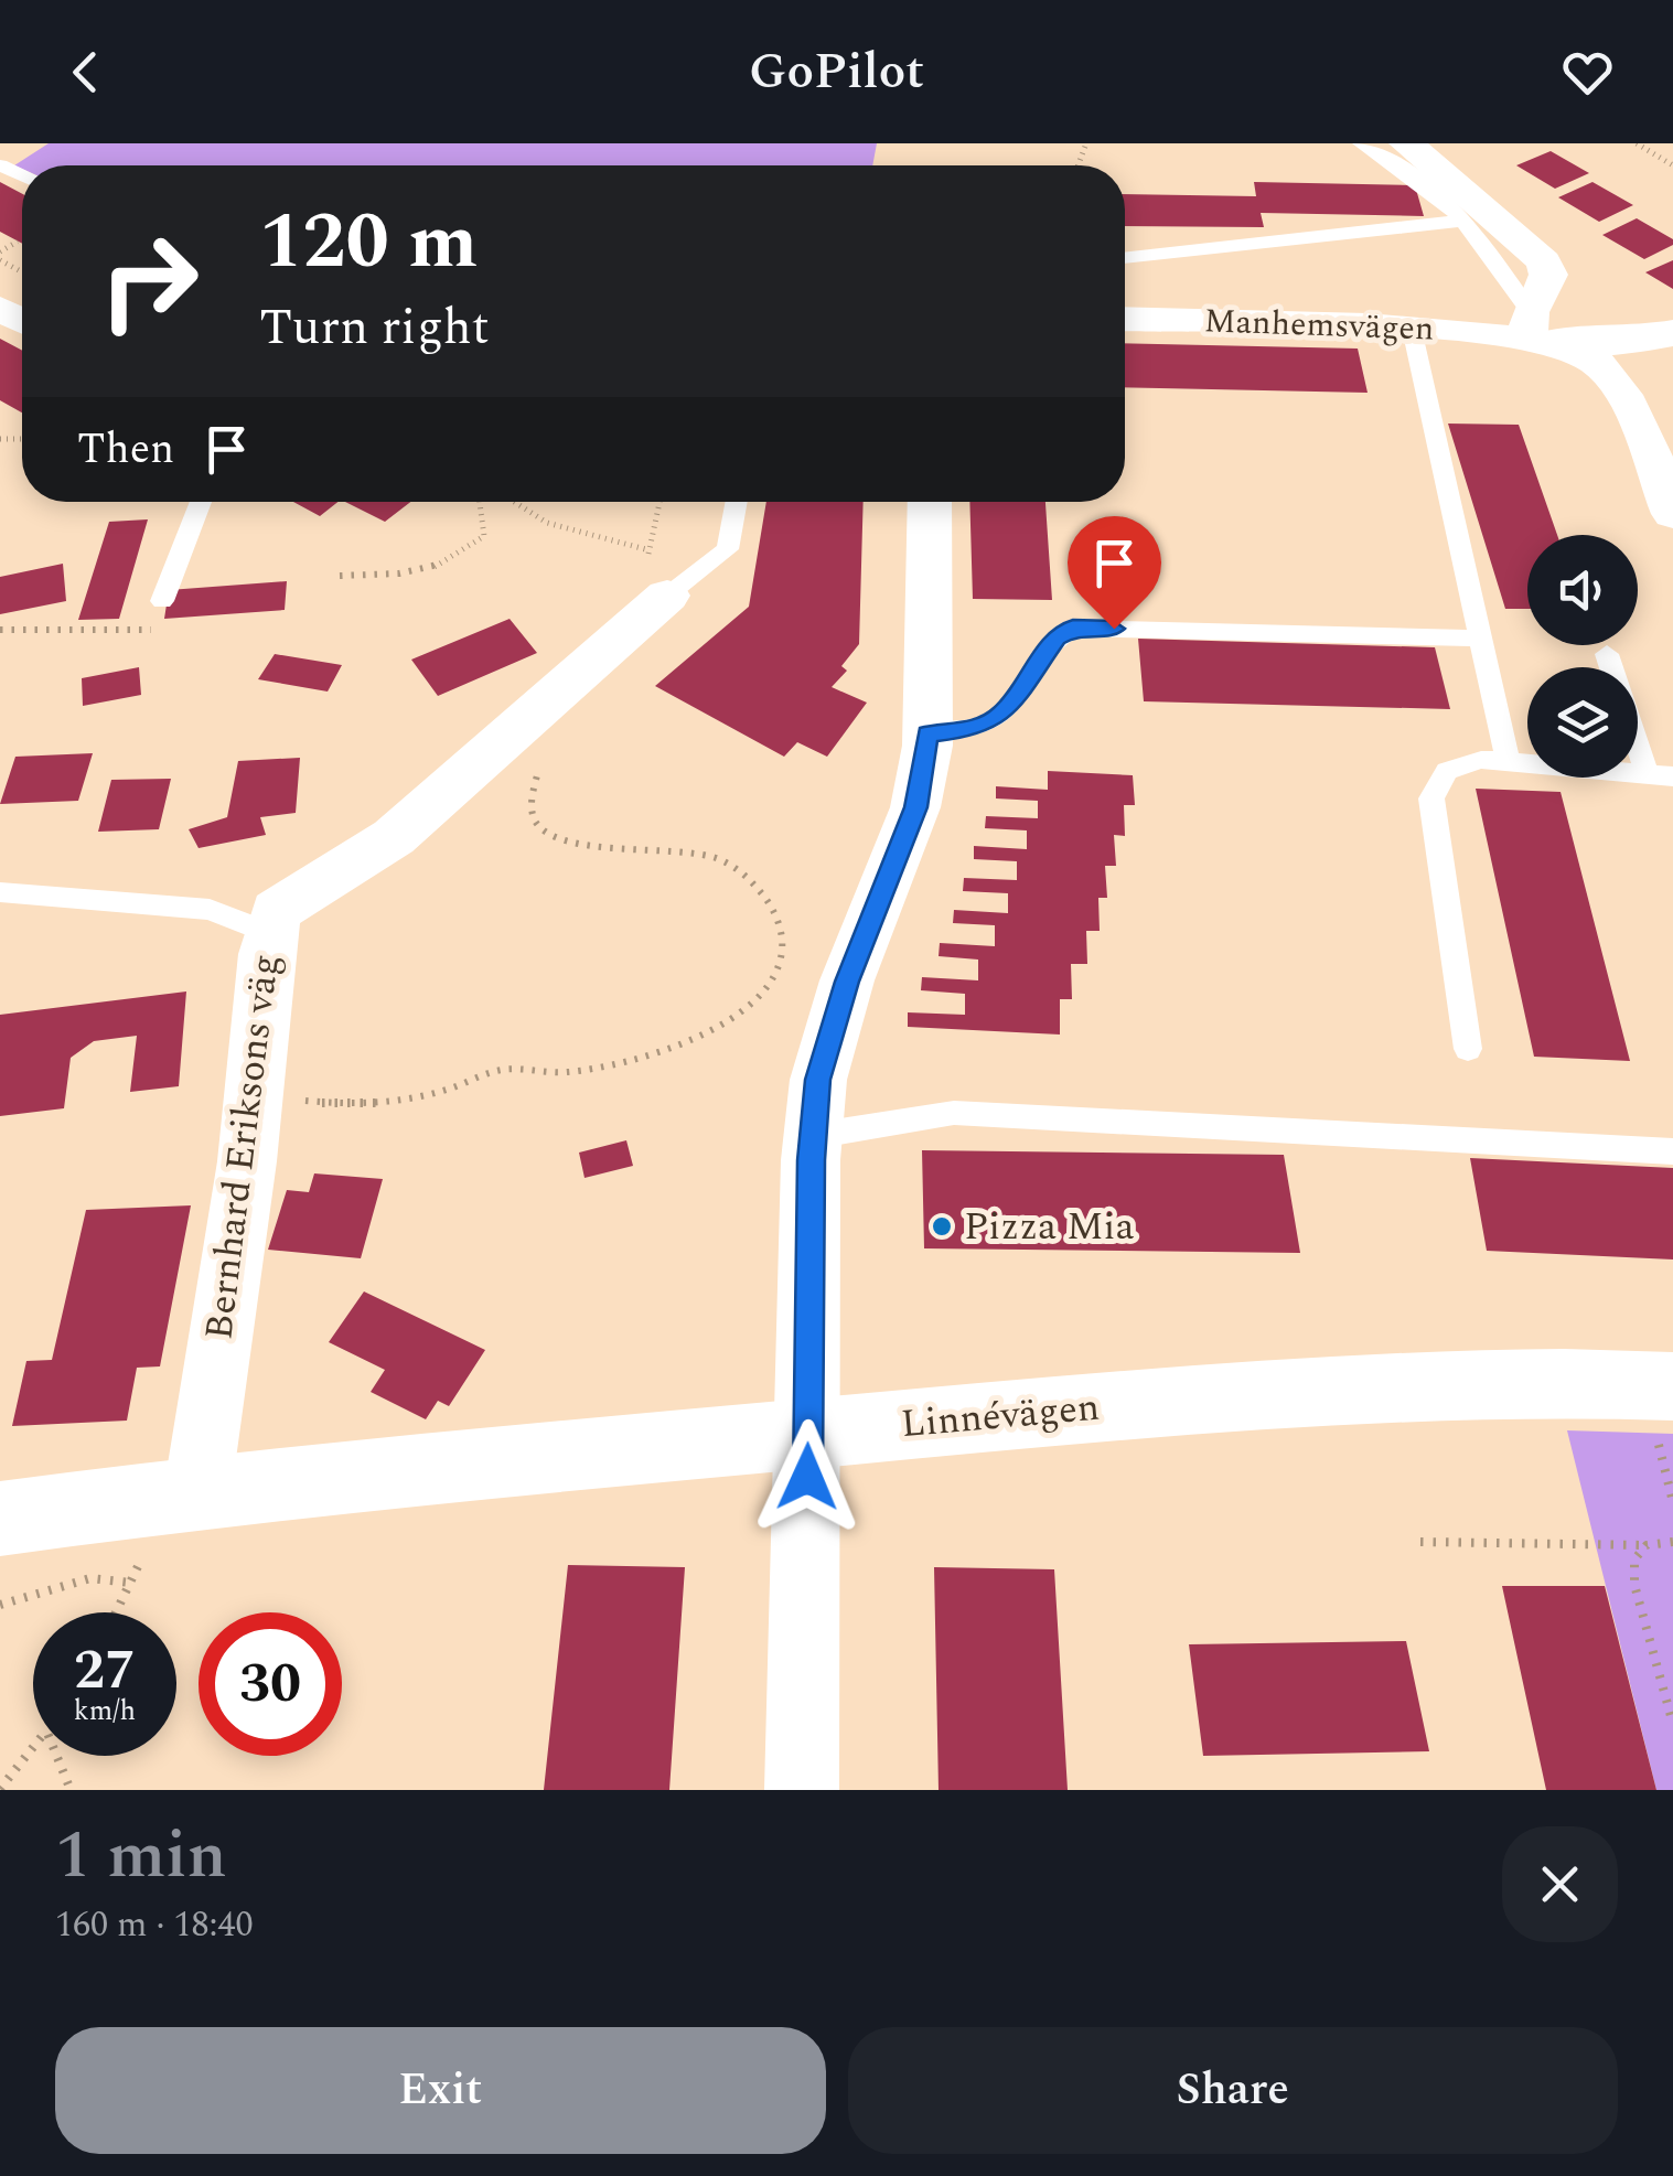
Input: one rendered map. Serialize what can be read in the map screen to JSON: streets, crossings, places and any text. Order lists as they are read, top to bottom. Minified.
{"streets":{"street":["Manhemsvägen","Bernhard Eriksons väg","Linnévägen"]},"crossings":[["Bernhard Eriksons väg","Linnévägen"]],"places":["Pizza Mia"],"page":{"header":"GoPilot","turn":["120 m","Turn right"],"then":"Then","speed":"27 km/h","limit":"30","heading":["1 min","160 m · 18:40"],"buttons":["Exit","Share"]}}
